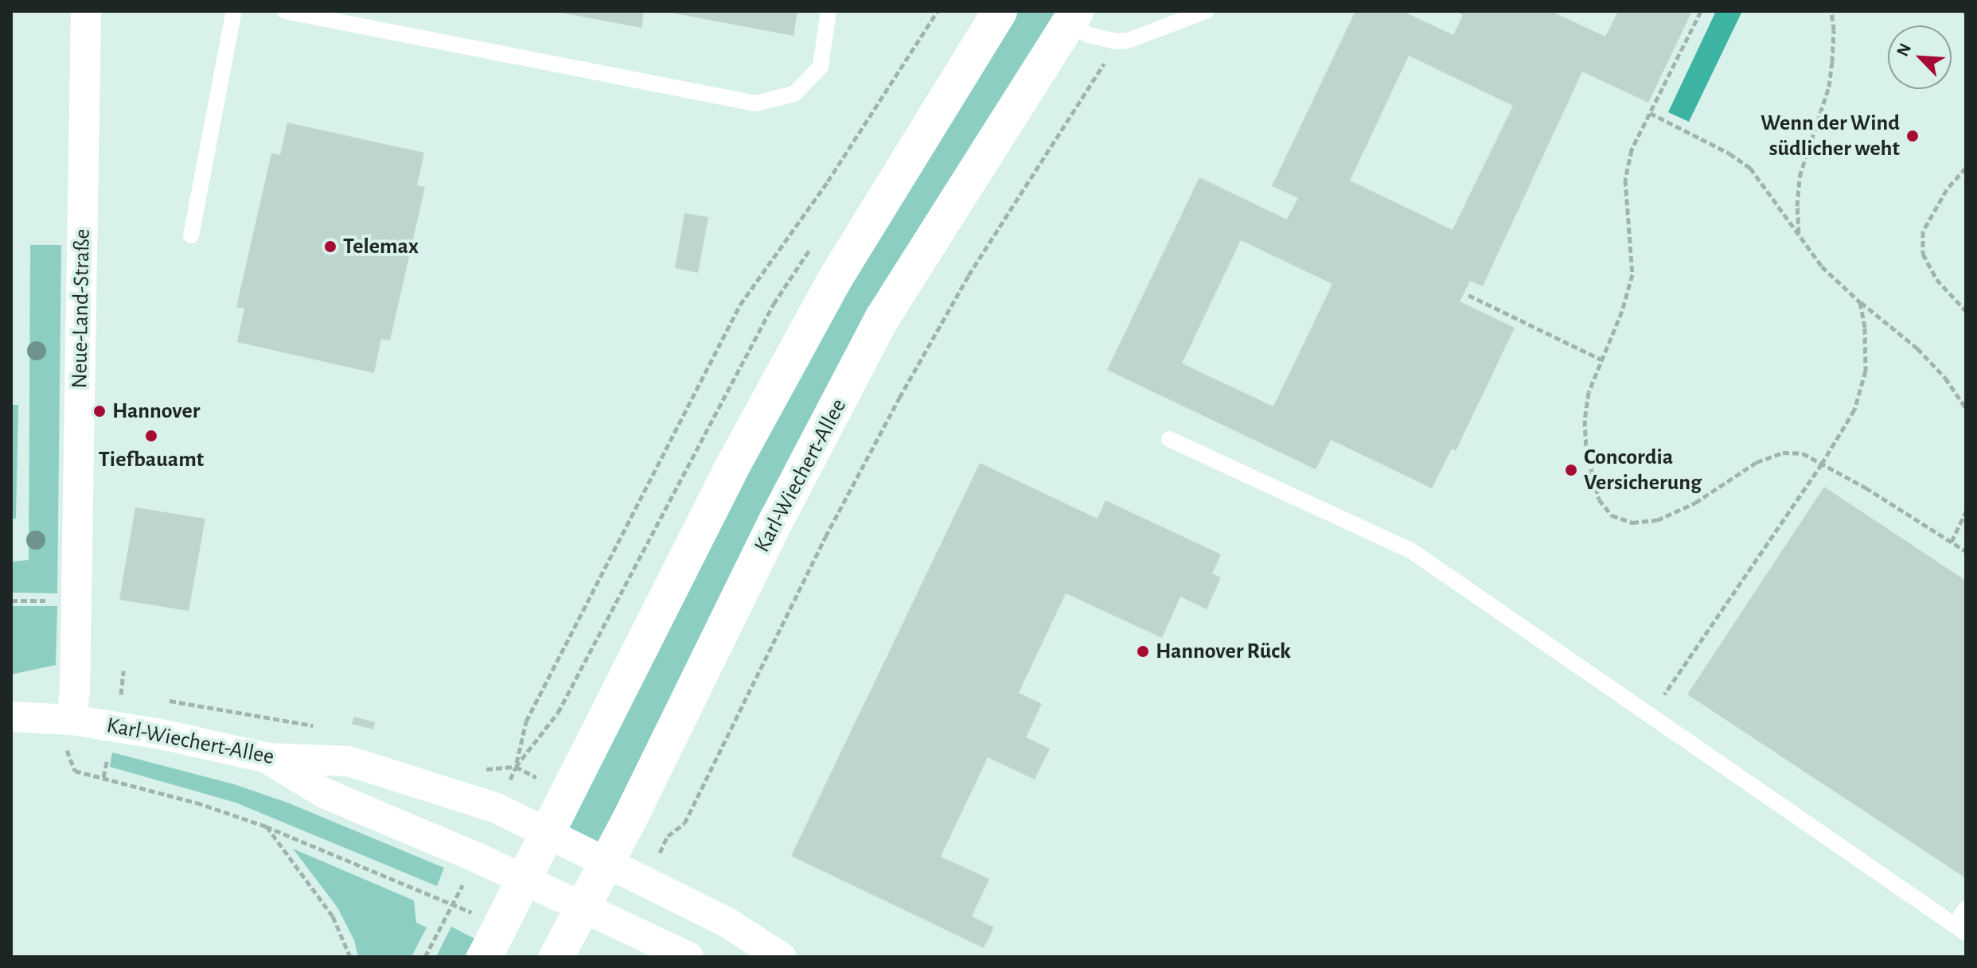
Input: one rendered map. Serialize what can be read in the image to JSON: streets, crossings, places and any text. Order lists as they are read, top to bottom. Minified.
{"streets":{"main road":["Karl-Wiechert-Allee"],"street":["Neue-Land-Straße"]},"crossings":[["Neue-Land-Straße","Karl-Wiechert-Allee"]],"places":["Wenn der Wind südlicher weht","Telemax","Hannover","Tiefbauamt","Concordia Versicherung","Hannover Rück"],"north":"top left"}
